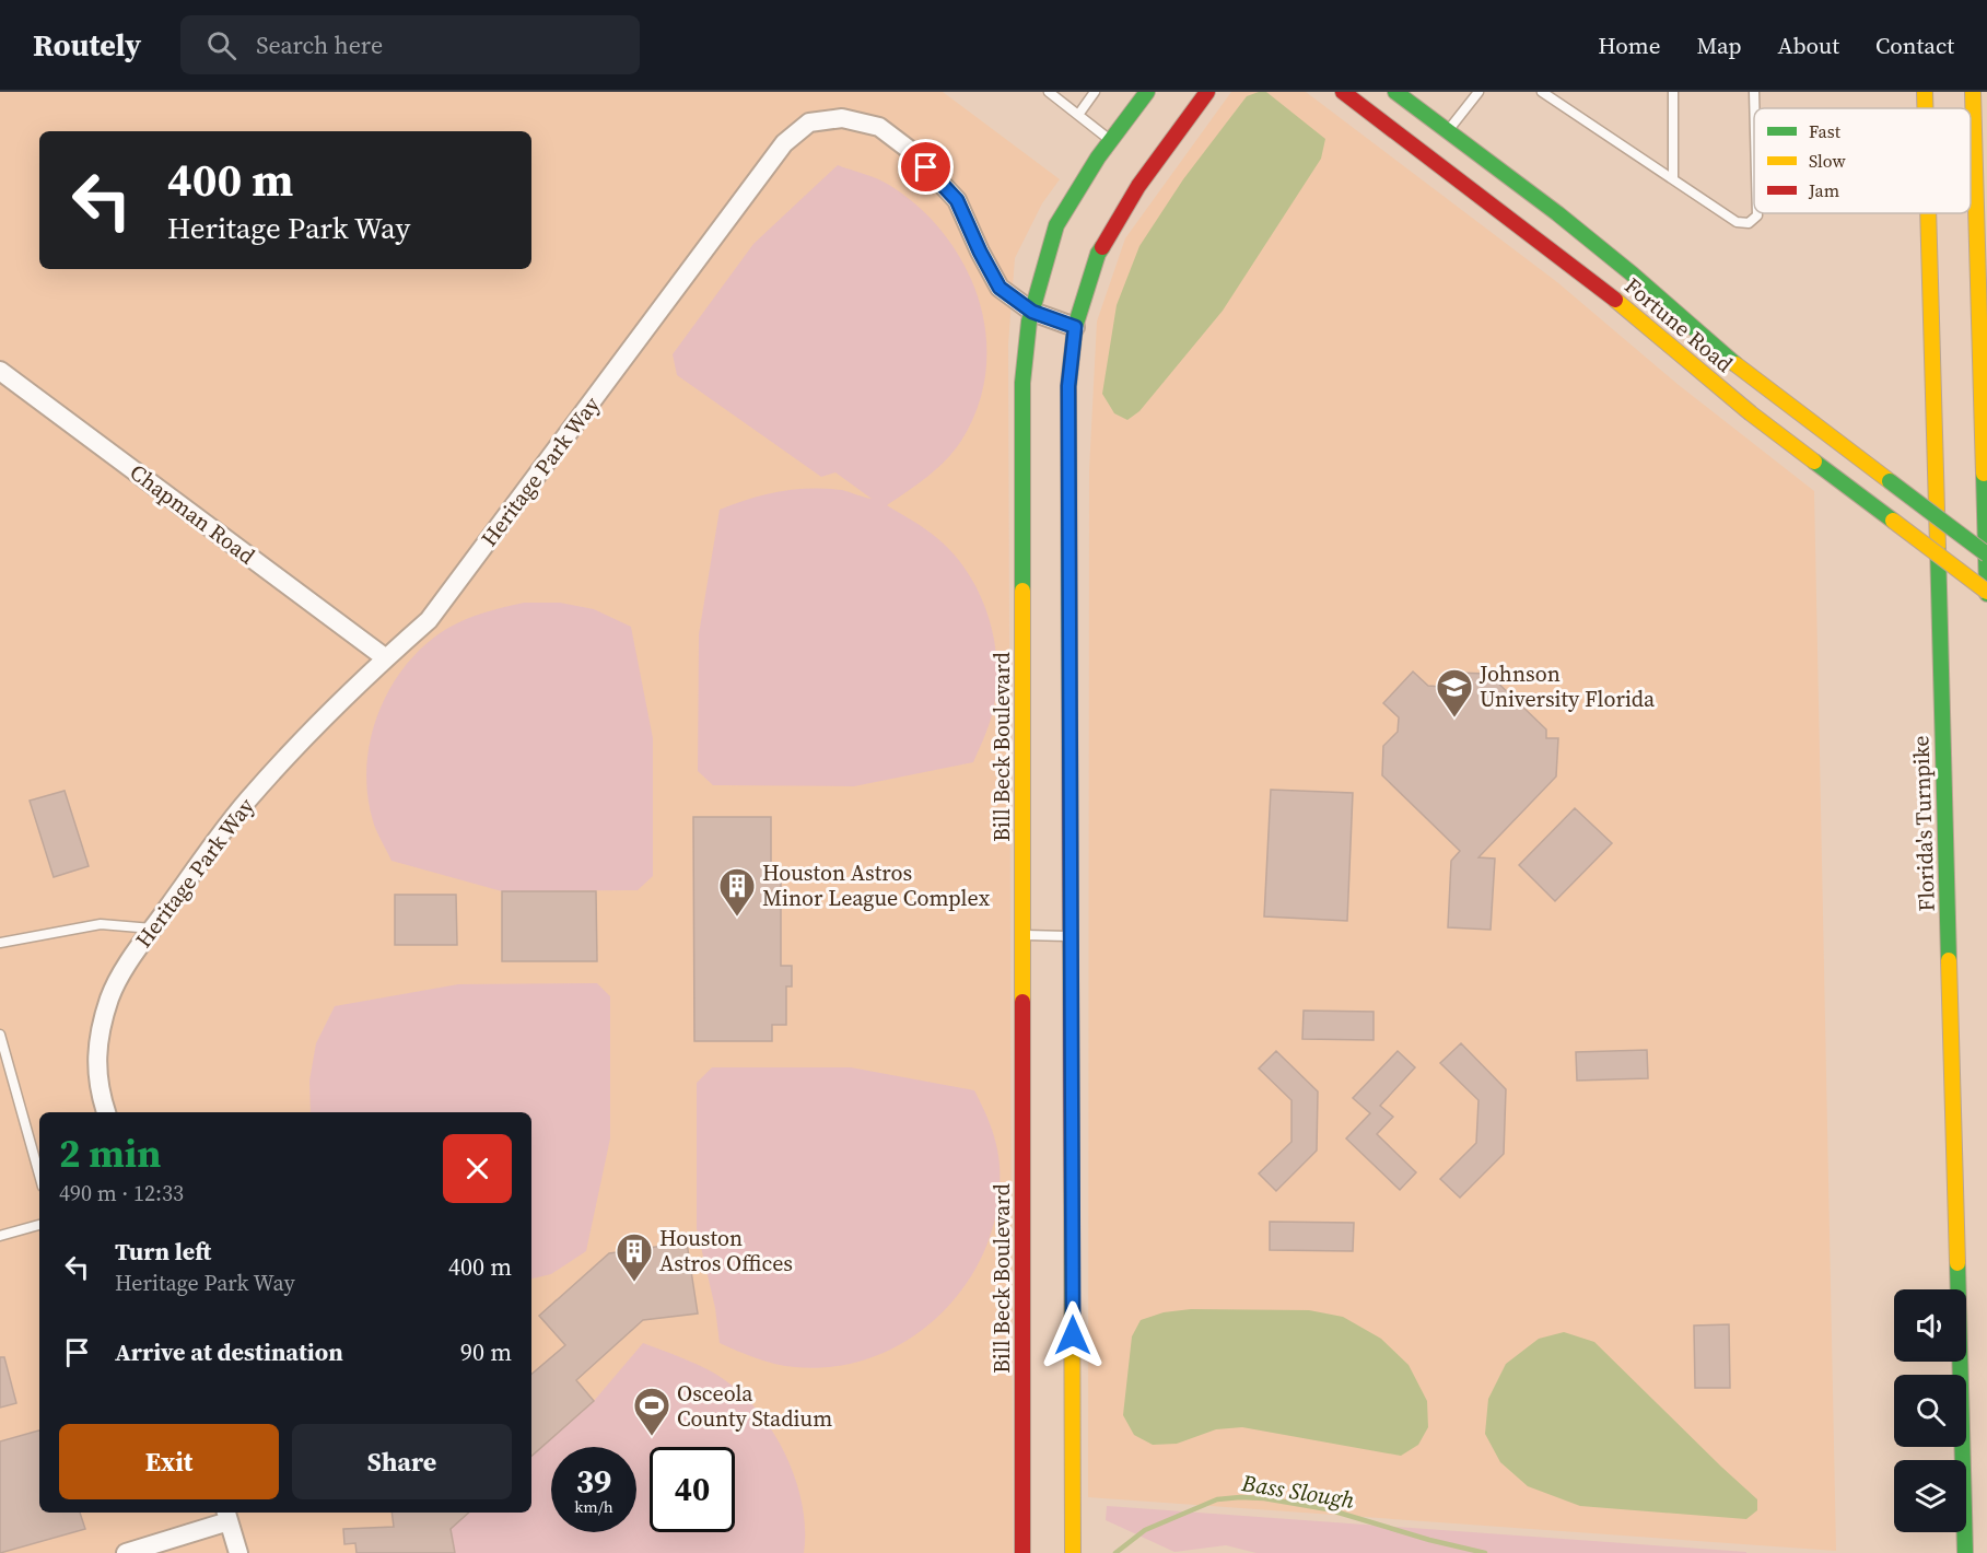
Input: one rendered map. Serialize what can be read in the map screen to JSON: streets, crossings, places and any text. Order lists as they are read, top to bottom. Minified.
{"streets":{"main road":["Fortune Road","Bill Beck Boulevard","Florida's Turnpike"],"street":["Heritage Park Way","Chapman Road"]},"crossings":[["Heritage Park Way","Chapman Road"],["Heritage Park Way","Bill Beck Boulevard"]],"water":["Bass Slough"],"places":{"school or university":["Johnson University Florida"],"building":["Houston Astros Minor League Complex","Houston Astros Offices"],"sports":["Osceola County Stadium"]},"legend":["Fast","Slow","Jam"],"page":{"header":"Routely","search":"Search here","nav":["Home","Map","About","Contact"],"turn":["400 m","Heritage Park Way"],"heading":["2 min","490 m · 12:33"],"list":[{"name":"Turn left","note":"Heritage Park Way","value":"400 m"},{"name":"Arrive at destination","value":"90 m"}],"buttons":["Exit","Share"],"speed":"39 km/h","limit":"40"}}
